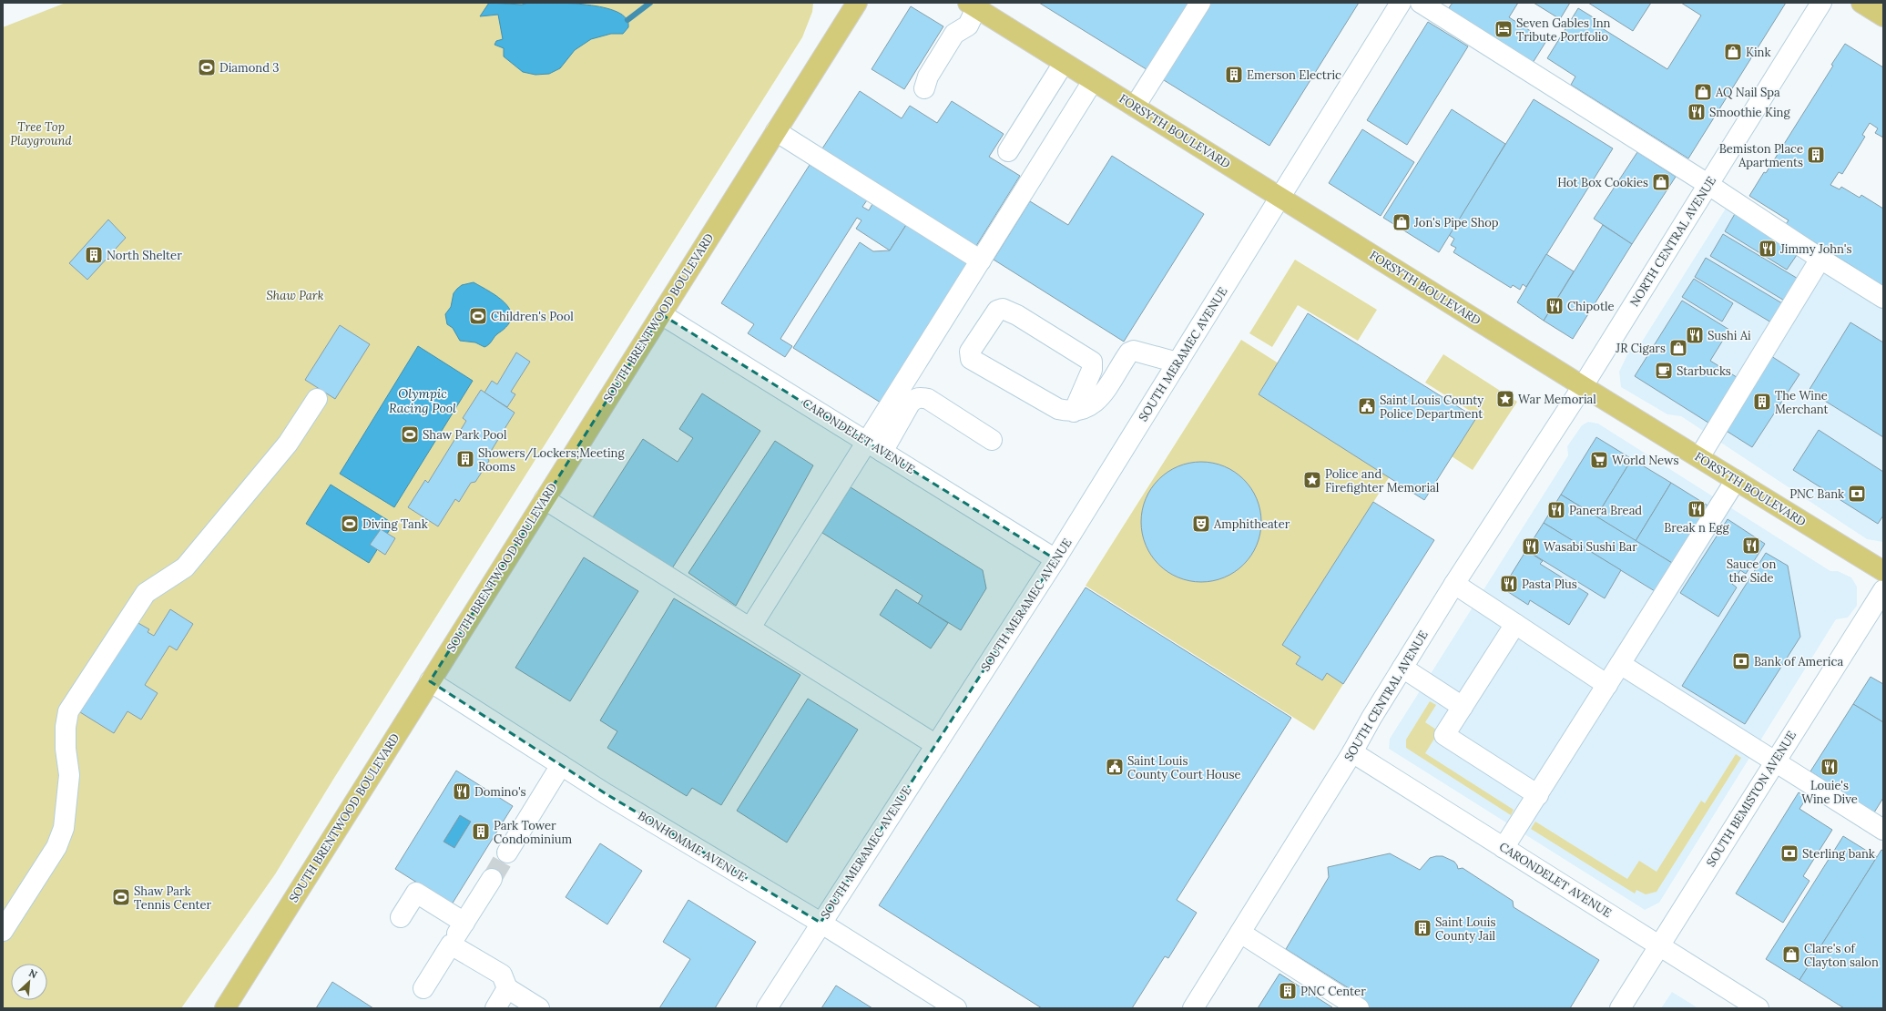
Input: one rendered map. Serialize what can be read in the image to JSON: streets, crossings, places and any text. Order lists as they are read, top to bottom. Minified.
{"streets":{"main road":["FORSYTH BOULEVARD","SOUTH BRENTWOOD BOULEVARD"],"street":["NORTH CENTRAL AVENUE","SOUTH MERAMEC AVENUE","CARONDELET AVENUE","SOUTH CENTRAL AVENUE","SOUTH BEMISTON AVENUE","BONHOMME AVENUE"]},"crossings":[["FORSYTH BOULEVARD","NORTH CENTRAL AVENUE"],["FORSYTH BOULEVARD","SOUTH MERAMEC AVENUE"],["FORSYTH BOULEVARD","SOUTH CENTRAL AVENUE"],["NORTH CENTRAL AVENUE","SOUTH CENTRAL AVENUE"],["SOUTH BRENTWOOD BOULEVARD","CARONDELET AVENUE"],["SOUTH BRENTWOOD BOULEVARD","BONHOMME AVENUE"],["SOUTH MERAMEC AVENUE","CARONDELET AVENUE"],["SOUTH MERAMEC AVENUE","BONHOMME AVENUE"],["CARONDELET AVENUE","SOUTH CENTRAL AVENUE"],["CARONDELET AVENUE","SOUTH BEMISTON AVENUE"]],"water":["Olympic Racing Pool"],"parks":["Tree Top Playground","Shaw Park"],"places":{"hotel":["Seven Gables Inn Tribute Portfolio"],"shop":["Kink","AQ Nail Spa","Hot Box Cookies","Jon's Pipe Shop","JR Cigars","Clare's of Clayton salon"],"sports":["Diamond 3","Children's Pool","Shaw Park Pool","Diving Tank","Shaw Park Tennis Center"],"building":["Emerson Electric","Bemiston Place Apartments","North Shelter","The Wine Merchant","Showers/Lockers;Meeting Rooms","Park Tower Condominium","Saint Louis County Jail","PNC Center"],"restaurant":["Smoothie King","Jimmy John's","Chipotle","Sushi Ai","Break n Egg","Panera Bread","Sauce on the Side","Wasabi Sushi Bar","Pasta Plus","Louie's Wine Dive","Domino's"],"cafe":["Starbucks"],"place":["War Memorial","Police and Firefighter Memorial"],"public building":["Saint Louis County Police Department","Saint Louis County Court House"],"supermarket":["World News"],"bank":["PNC Bank","Bank of America","Sterling bank"],"theatre":["Amphitheater"]},"north":"top right"}
